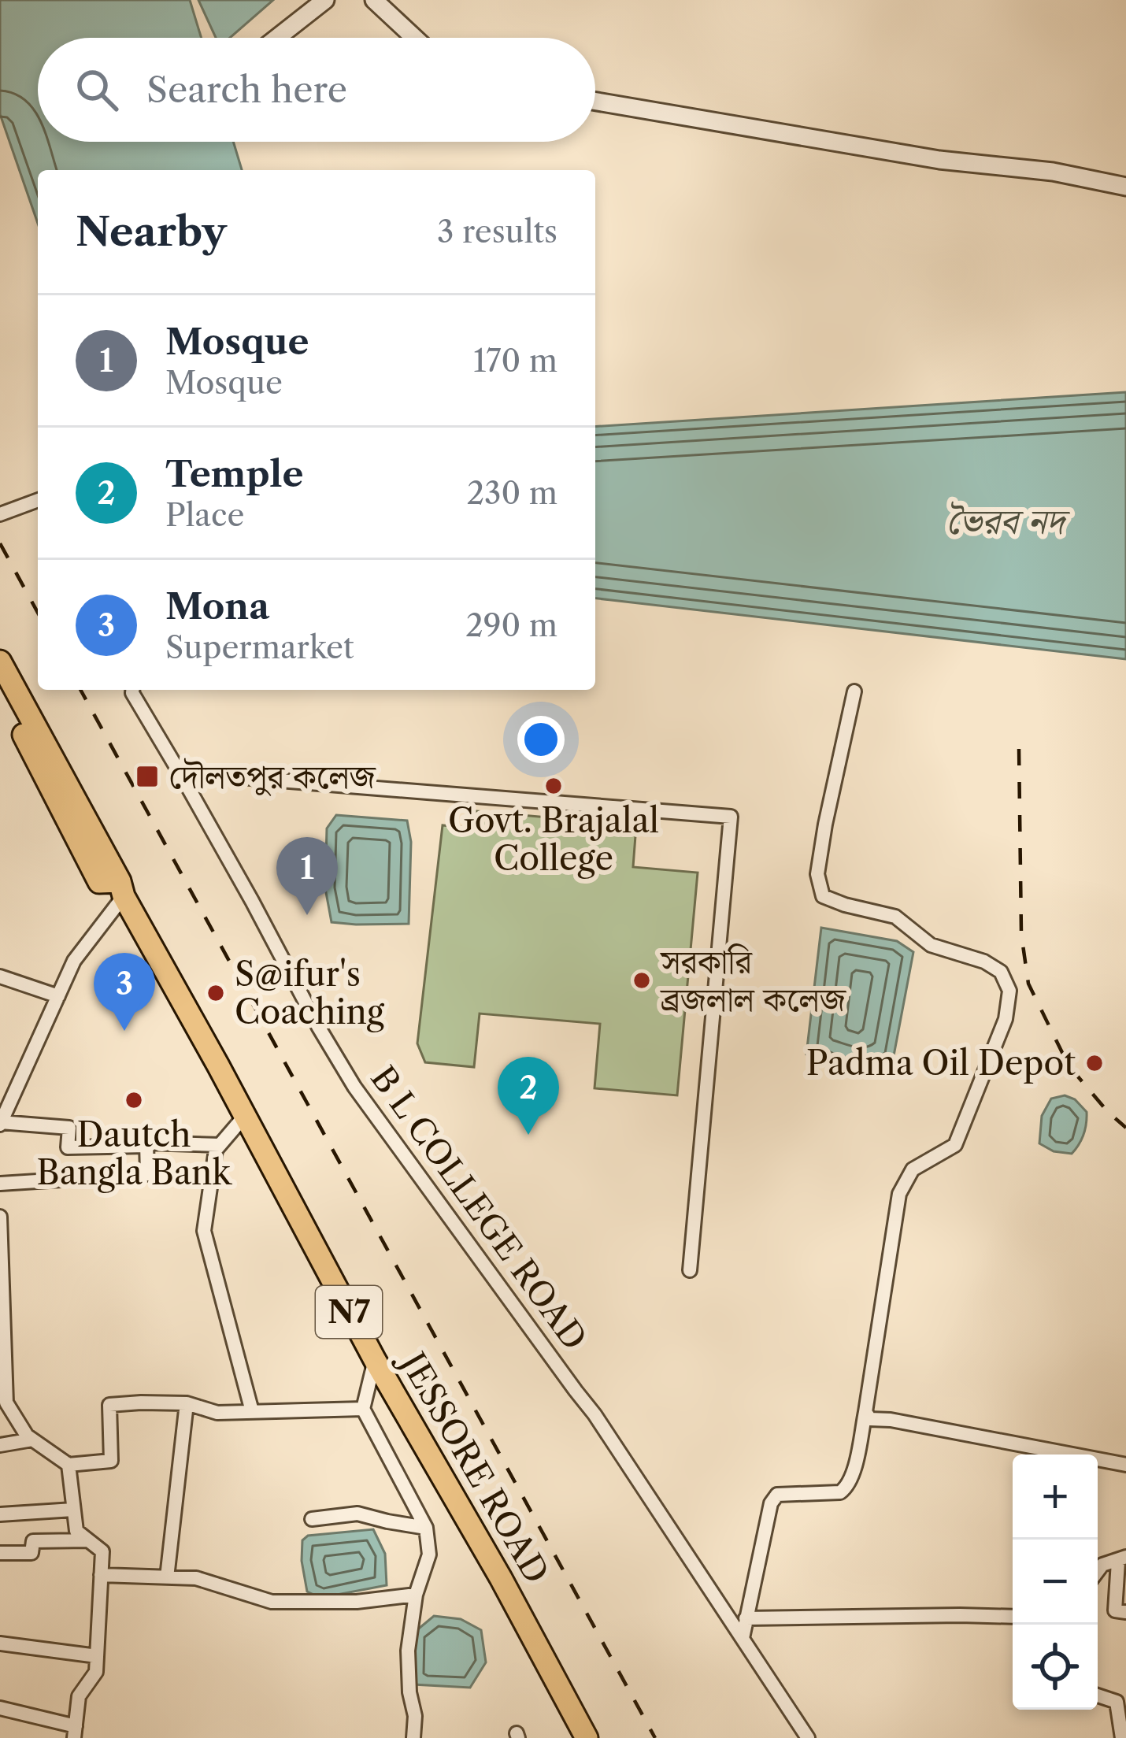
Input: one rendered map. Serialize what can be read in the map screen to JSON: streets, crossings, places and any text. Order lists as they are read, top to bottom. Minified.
{"streets":{"highway":["N7","JESSORE ROAD"],"street":["B L COLLEGE ROAD"]},"water":["ভৈরব নদ"],"places":{"transit":["দৌলতপুর কলেজ"],"other":["Govt. Brajalal College","সরকারি ব্রজলাল কলেজ","S@ifur's Coaching","Padma Oil Depot","Dautch Bangla Bank"]},"page":{"search":"Search here","heading":["Nearby","3 results"],"list":[{"mark":"1","name":"Mosque","note":"Mosque","value":"170 m"},{"mark":"2","name":"Temple","note":"Place","value":"230 m"},{"mark":"3","name":"Mona","note":"Supermarket","value":"290 m"}],"pins":["1","3","2"],"map_buttons":["+","−"]}}
